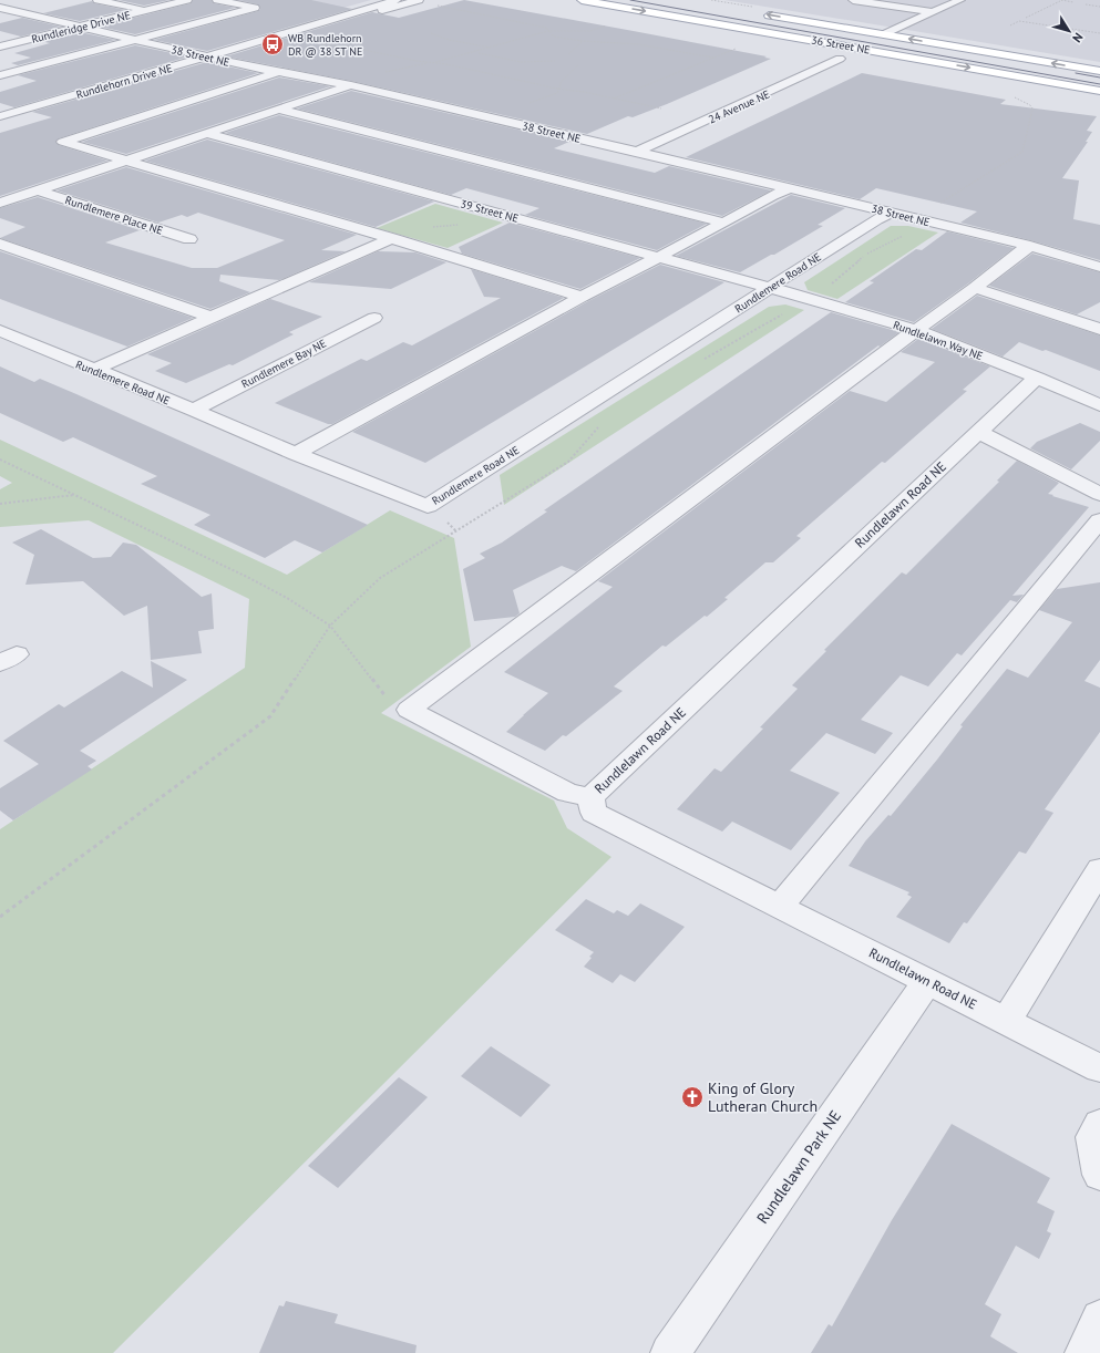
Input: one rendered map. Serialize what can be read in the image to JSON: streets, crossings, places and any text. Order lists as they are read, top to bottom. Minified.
{"streets":{"main road":["36 Street NE"],"street":["Rundleridge Drive NE","38 Street NE","Rundlehorn Drive NE","24 Avenue NE","39 Street NE","Rundlemere Place NE","Rundlemere Road NE","Rundlelawn Way NE","Rundlemere Bay NE","Rundlelawn Road NE","Rundlelawn Park NE"]},"crossings":[["Rundleridge Drive NE","38 Street NE"],["38 Street NE","Rundlehorn Drive NE"],["38 Street NE","24 Avenue NE"],["38 Street NE","Rundlemere Road NE"],["39 Street NE","Rundlemere Road NE"],["39 Street NE","Rundlelawn Way NE"],["Rundlemere Road NE","Rundlelawn Way NE"],["Rundlemere Road NE","Rundlemere Bay NE"],["Rundlelawn Way NE","Rundlelawn Road NE"],["Rundlelawn Road NE","Rundlelawn Park NE"]],"places":{"bus stop":["WB Rundlehorn DR @ 38 ST NE"],"church":["King of Glory Lutheran Church"]},"north":"bottom right"}
